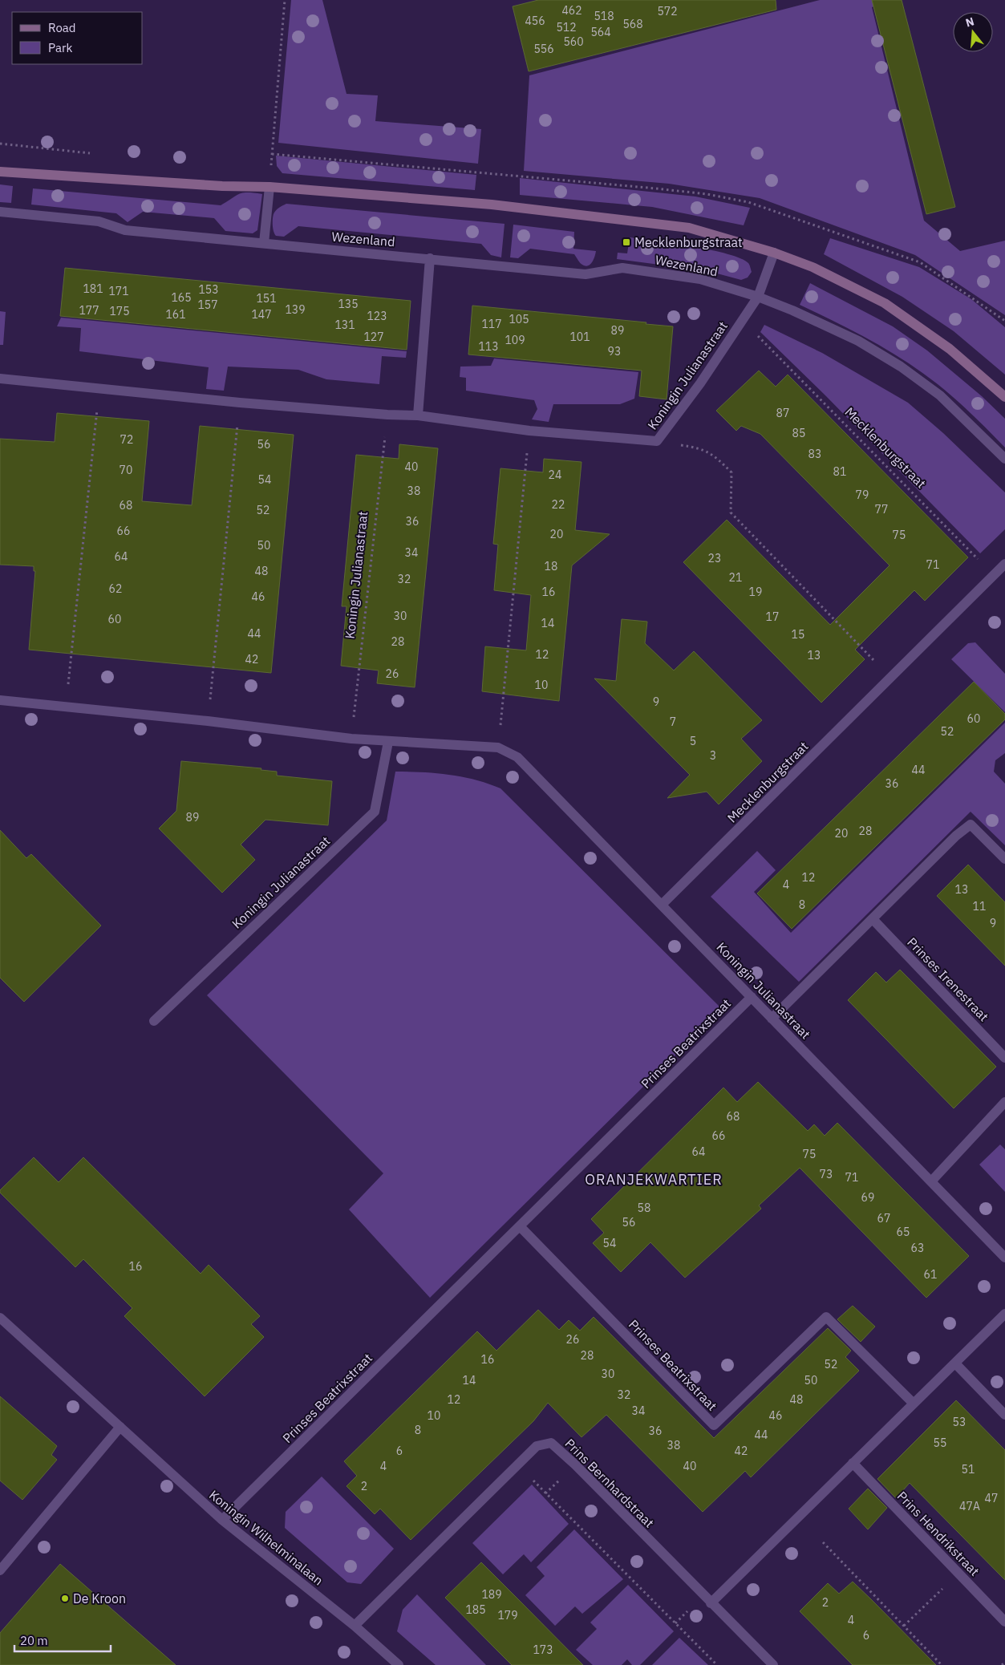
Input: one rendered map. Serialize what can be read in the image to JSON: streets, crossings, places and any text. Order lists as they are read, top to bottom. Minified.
{"streets":{"street":["Wezenland","Koningin Julianastraat","Mecklenburgstraat","Prinses Irenestraat","Prinses Beatrixstraat","Prins Bernhardstraat","Prins Hendrikstraat","Koningin Wilhelminalaan"]},"crossings":[["Wezenland","Koningin Julianastraat"],["Koningin Julianastraat","Mecklenburgstraat"],["Koningin Julianastraat","Prinses Beatrixstraat"],["Prinses Beatrixstraat","Koningin Wilhelminalaan"],["Prins Bernhardstraat","Koningin Wilhelminalaan"]],"districts":["ORANJEKWARTIER"],"places":{"transit":["Mecklenburgstraat"],"other":["De Kroon"]},"house_numbers":["462","572","518","456","568","512","564","560","556","181","153","171","165","151","135","157","139","177","175","161","147","123","105","117","131","89","127","101","109","113","93","87","85","72","56","83","40","70","81","24","54","38","79","22","68","77","52","36","66","20","75","50","34","64","23","71","18","48","21","32","62","16","19","46","30","17","60","14","44","15","28","12","13","42","26","10","9","60","7","52","5","3","44","36","89","28","20","12","4","13","8","11","9","68","66","64","75","73","71","69","58","67","56","65","54","63","16","61","26","28","16","52","30","14","50","32","12","48","34","10","46","53","8","36","44","55","38","6","42","4","40","51","2","47","47A","189","2","185","179","4","6","173"],"legend":["Road","Park"],"scale_bar":"20 m","north":"top"}
